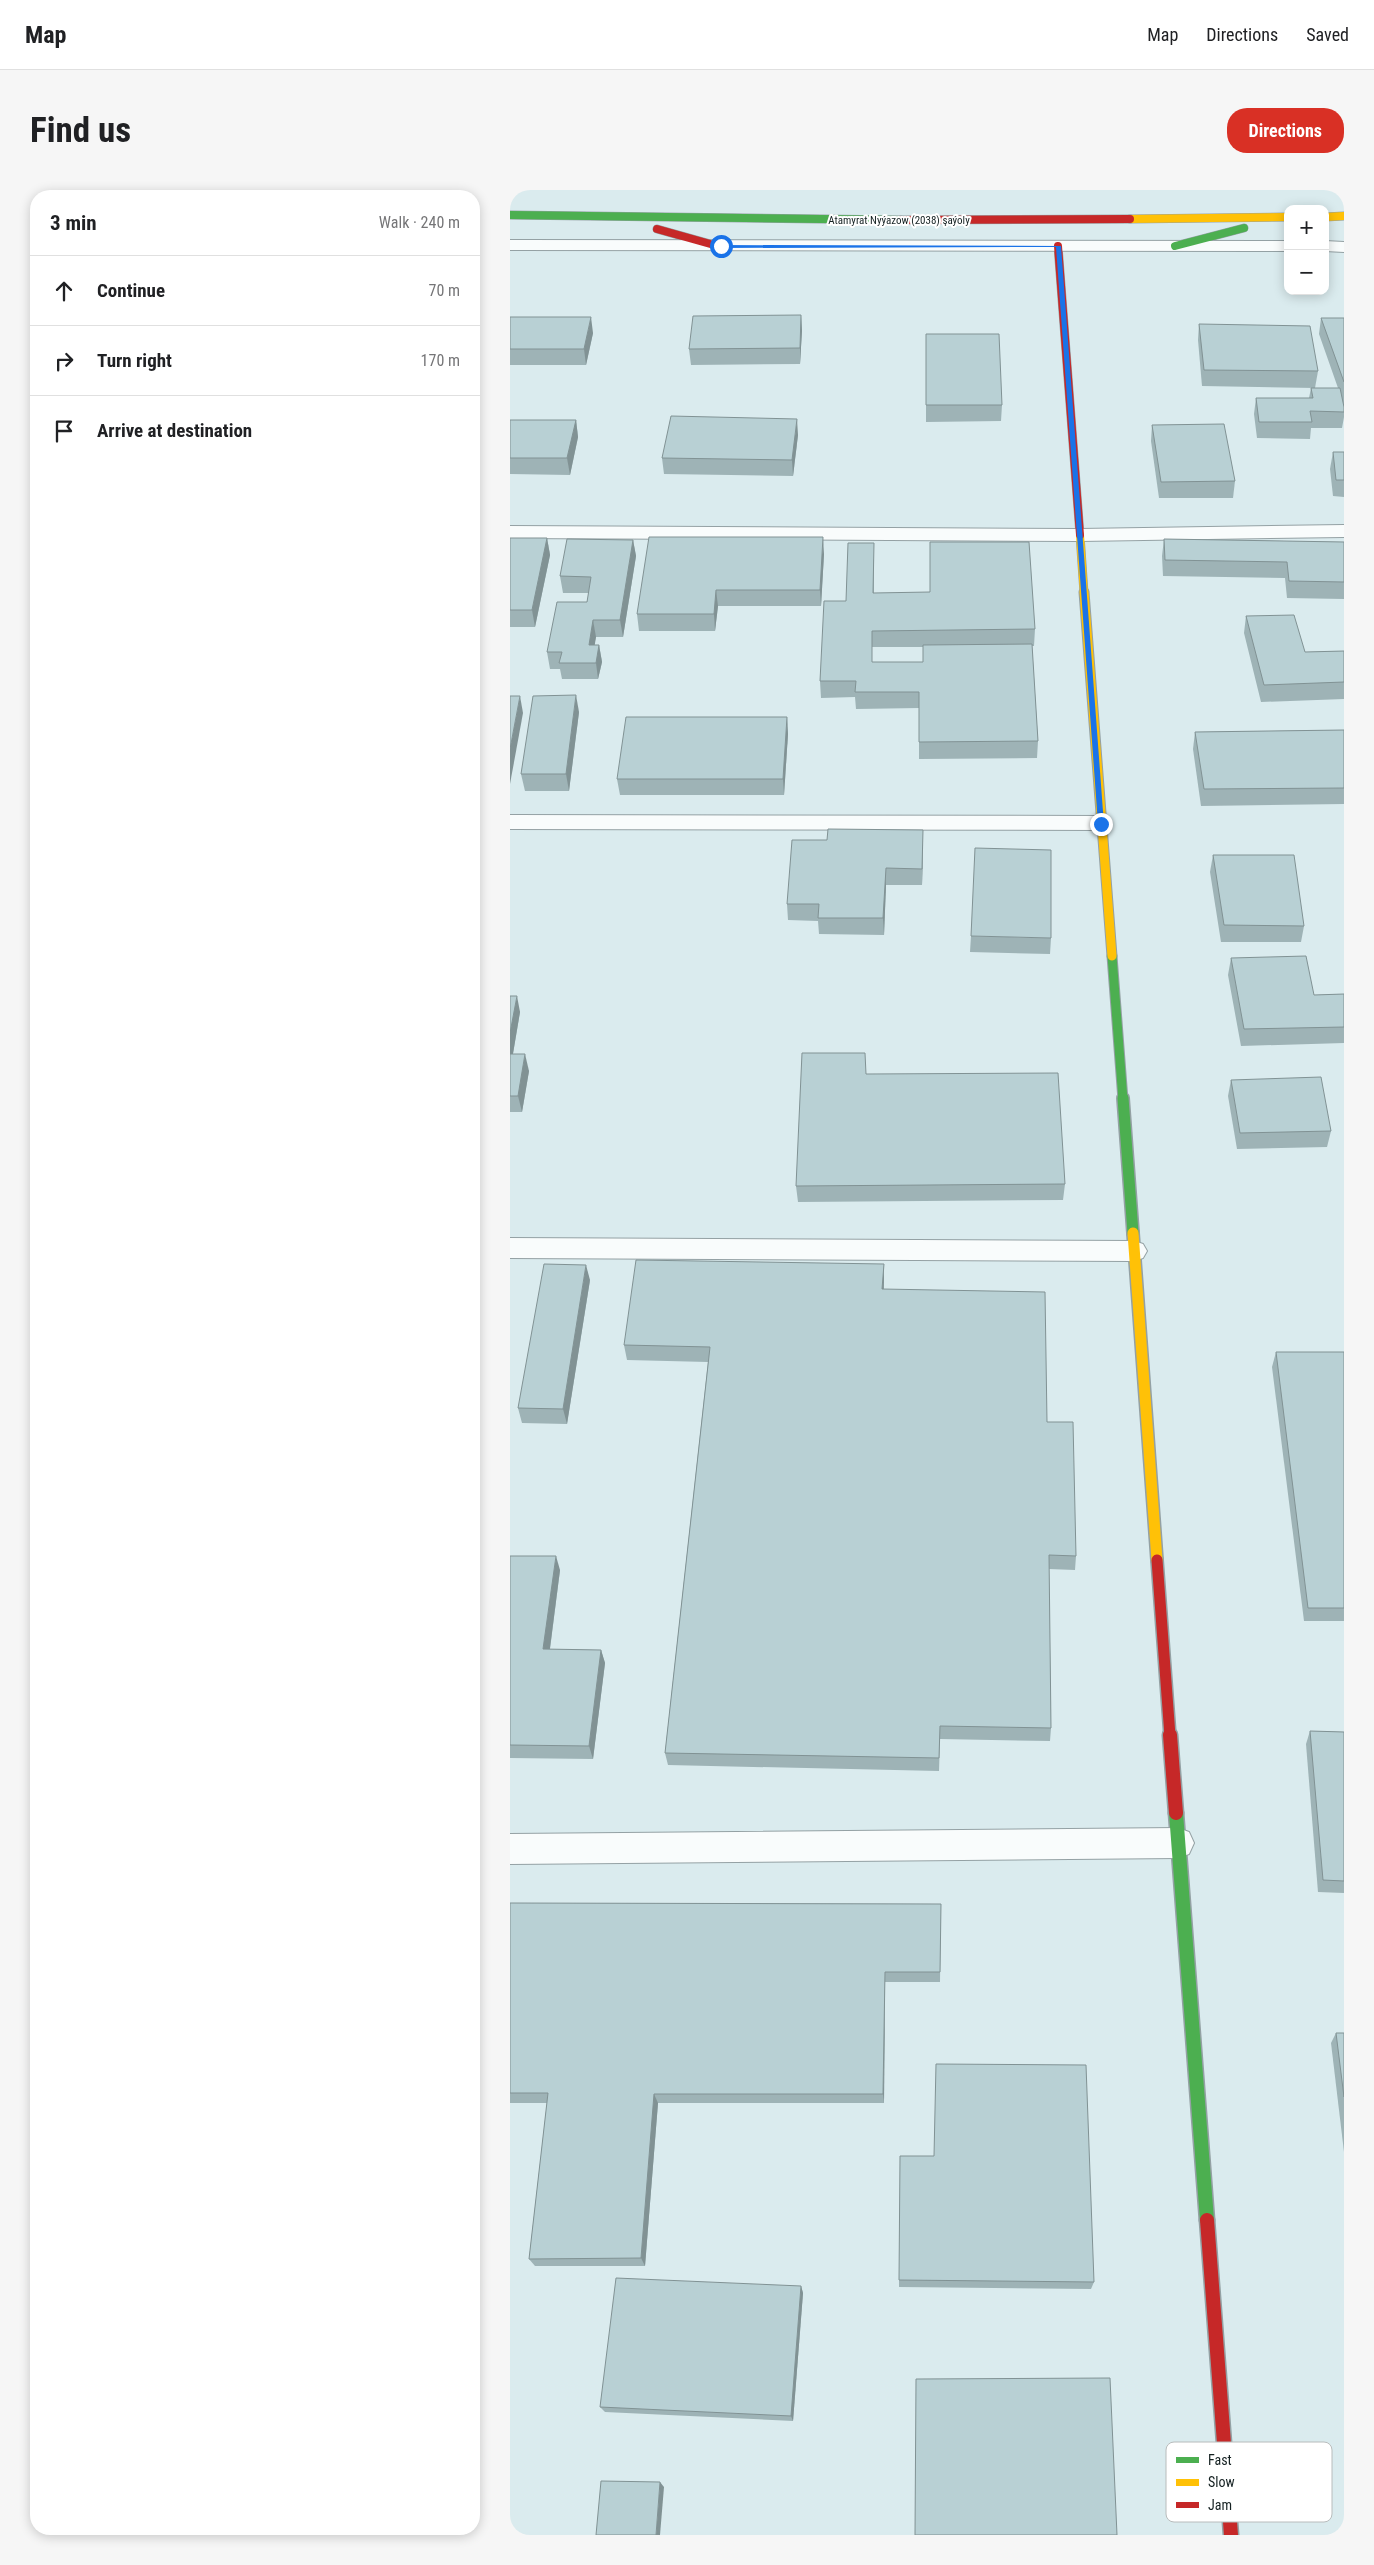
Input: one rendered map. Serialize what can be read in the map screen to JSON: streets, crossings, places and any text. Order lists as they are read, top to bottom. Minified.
{"streets":{"street":["Atamyrat Nyýazow (2038) şaýoly"]},"legend":["Fast","Slow","Jam"],"page":{"header":"Map","nav":["Map","Directions","Saved"],"buttons":"Directions","title":"Find us","heading":["3 min","Walk · 240 m"],"map_buttons":["+","−"],"list":[["Continue","70 m"],["Turn right","170 m"],"Arrive at destination"]}}
